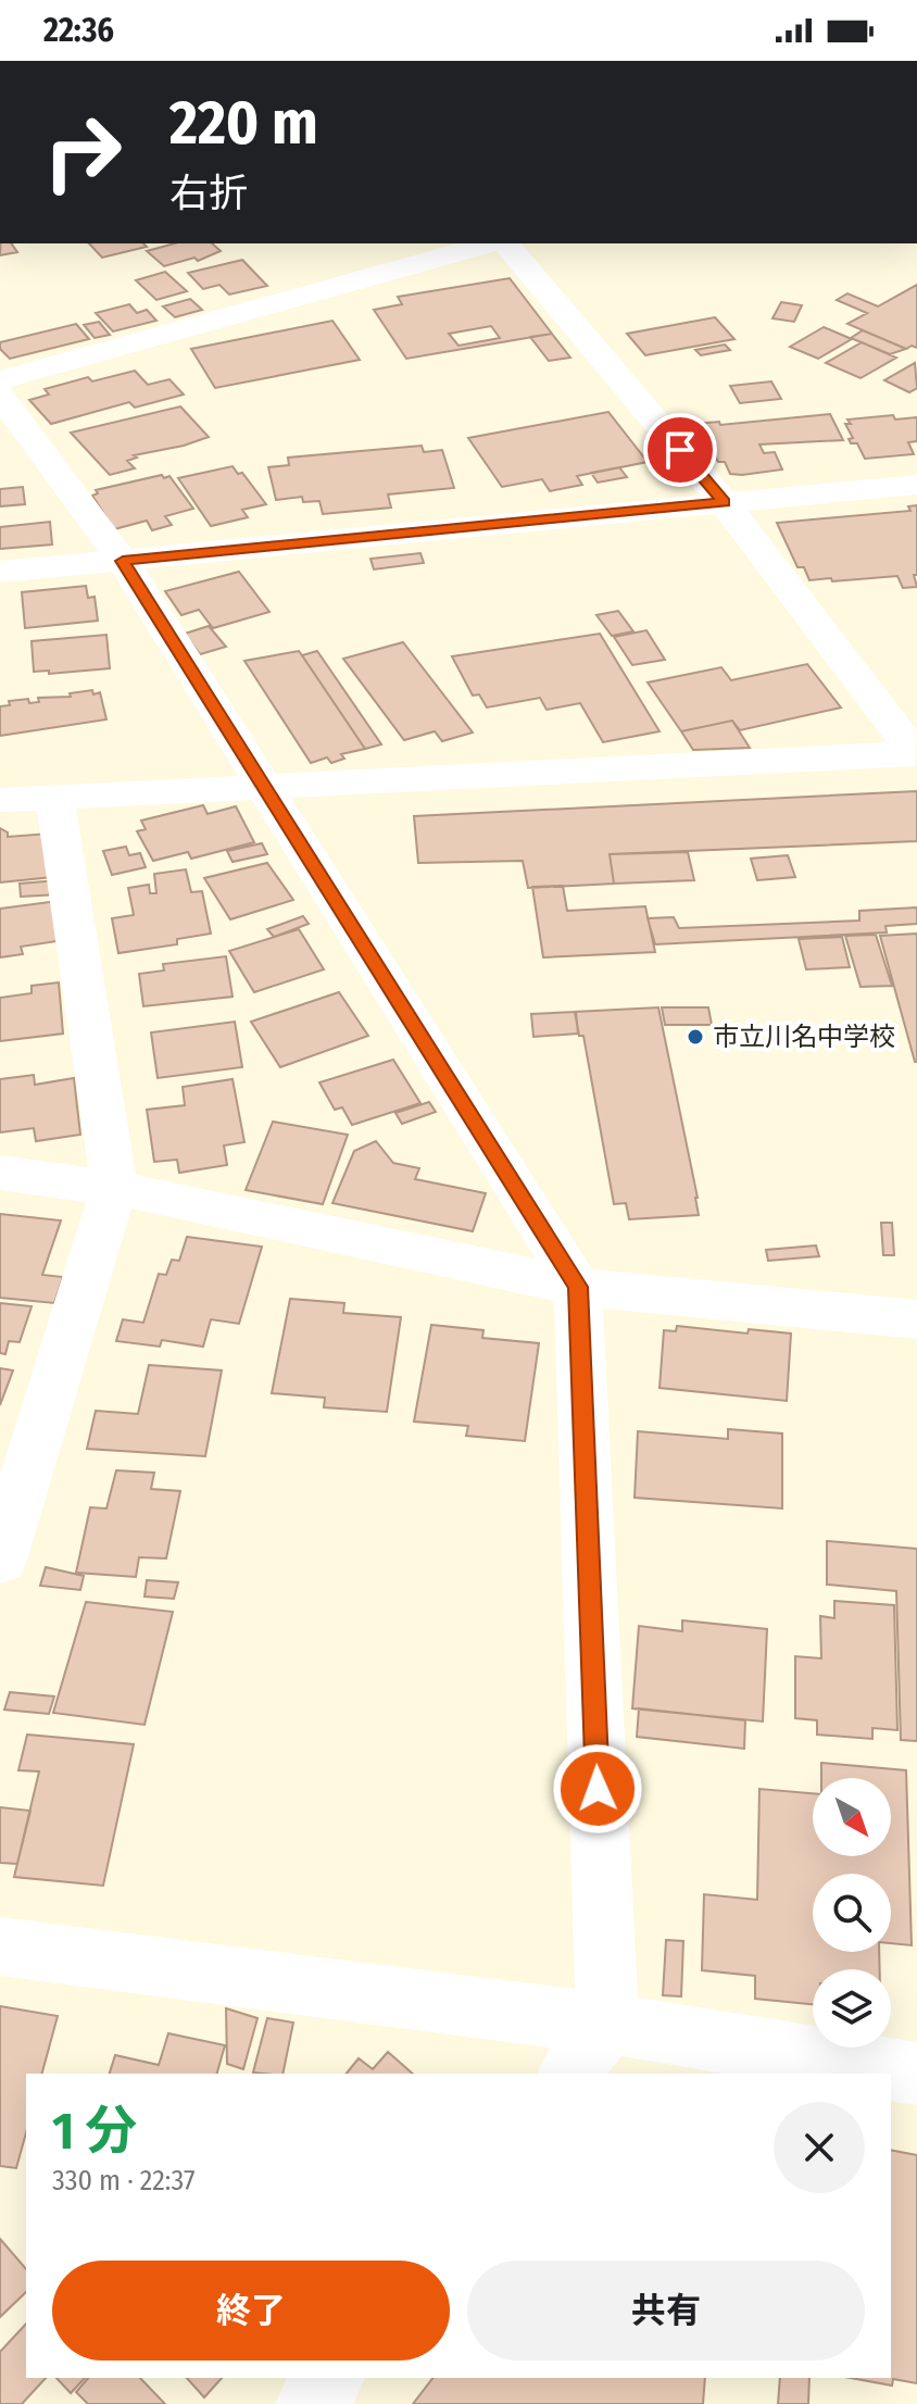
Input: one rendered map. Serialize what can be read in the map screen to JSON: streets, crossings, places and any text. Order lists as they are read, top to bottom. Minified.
{"places":["市立川名中学校"],"north":"bottom right","page":{"status":"22:36","turn":["220 m","右折"],"heading":["1 分","330 m · 22:37"],"buttons":["終了","共有"]}}
